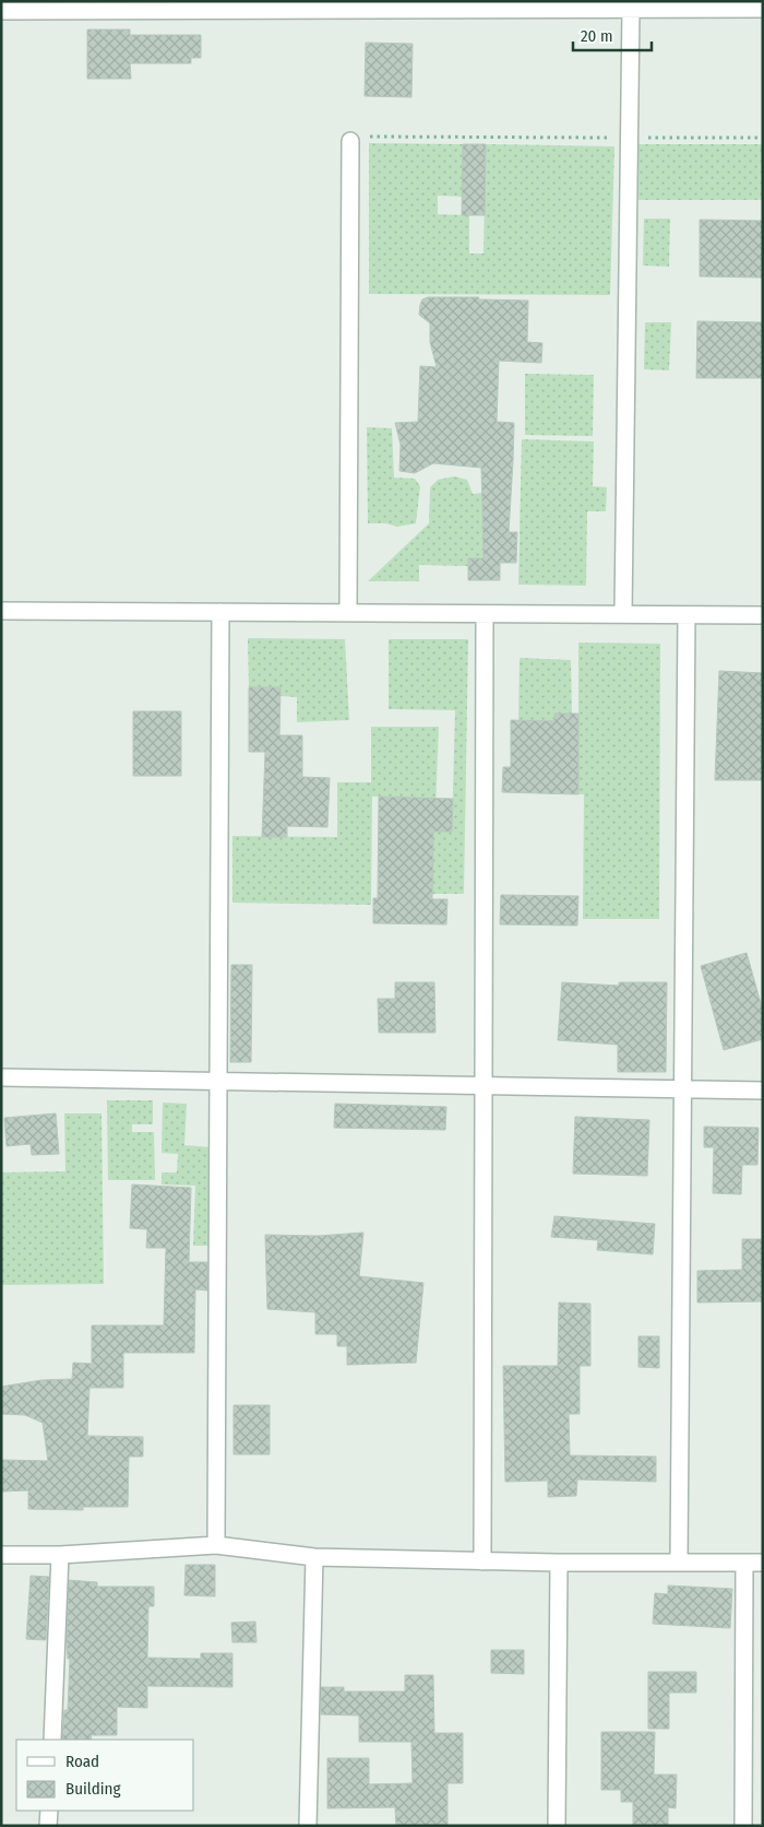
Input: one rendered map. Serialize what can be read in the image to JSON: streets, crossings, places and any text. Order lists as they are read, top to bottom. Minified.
{"legend":["Road","Building"],"scale_bar":"20 m"}
